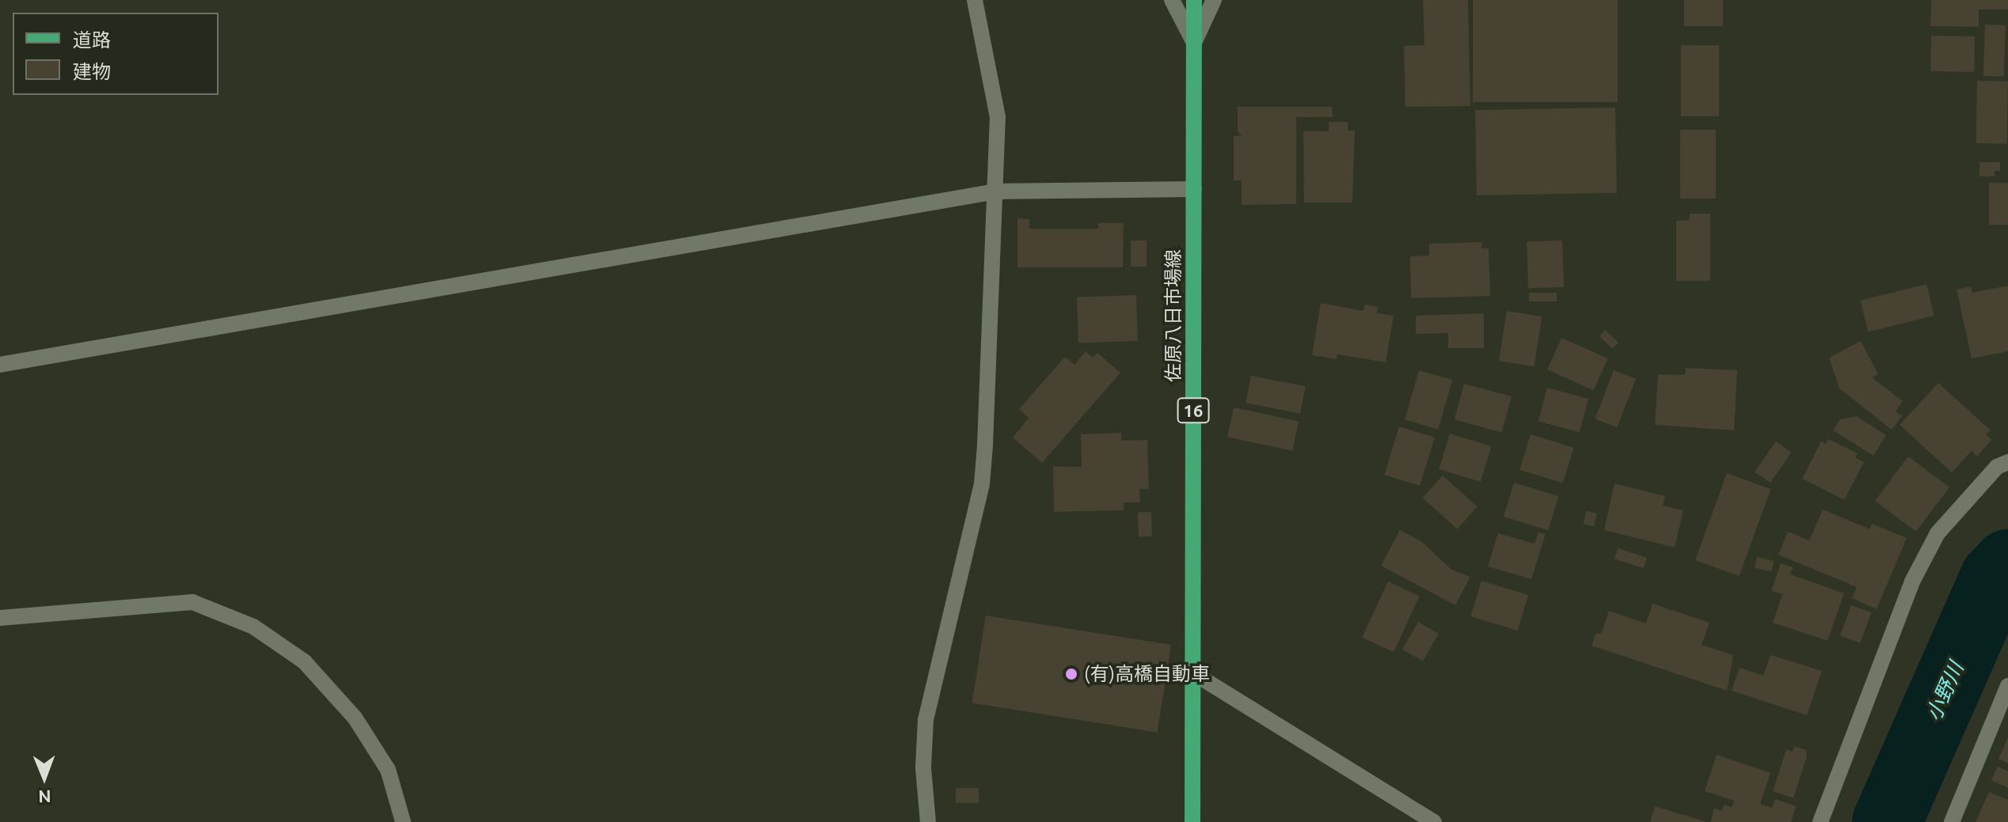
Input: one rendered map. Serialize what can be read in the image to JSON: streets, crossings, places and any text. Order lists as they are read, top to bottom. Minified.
{"streets":{"main road":["佐原八日市場線","16"]},"water":["小野川"],"places":["(有)高橋自動車"],"legend":["道路","建物"],"north":"bottom"}
